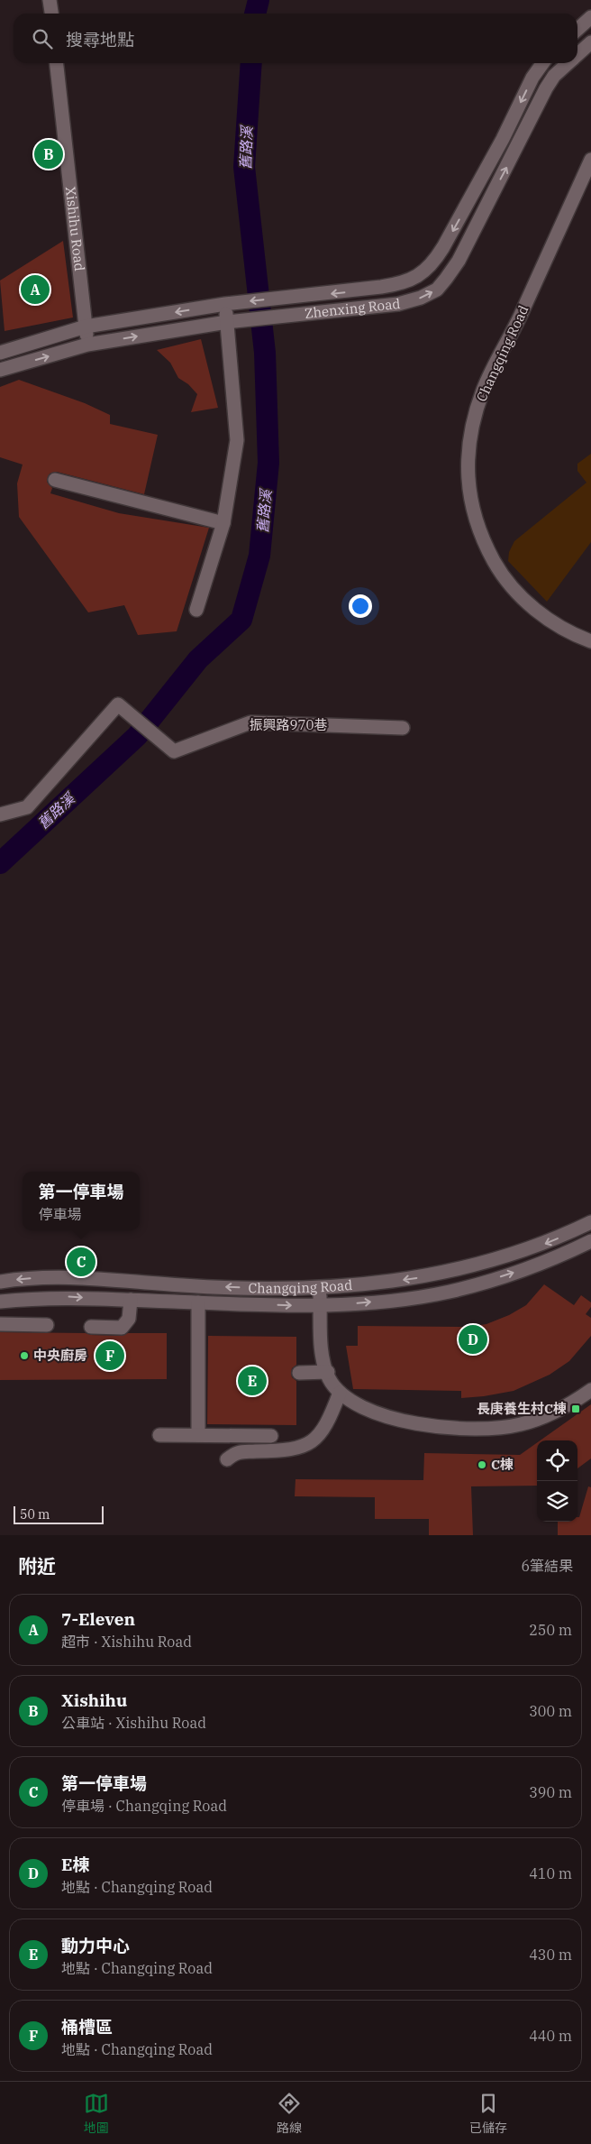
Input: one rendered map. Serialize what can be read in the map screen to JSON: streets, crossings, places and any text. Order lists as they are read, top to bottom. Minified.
{"streets":{"street":["Xishihu Road","Zhenxing Road","Changqing Road","振興路970巷"]},"crossings":[["Xishihu Road","Zhenxing Road"]],"water":["舊路溪"],"places":{"other":["中央廚房","C棟"],"transit":["長庚養生村C棟"]},"scale_bar":"50 m","page":{"search":"搜尋地點","pins":["B","A","C","D","F","E"],"popup":["第一停車場","停車場"],"scale":"50 m","heading":["附近","6筆結果"],"list":[{"mark":"A","name":"7-Eleven","note":"超市 · Xishihu Road","value":"250 m"},{"mark":"B","name":"Xishihu","note":"公車站 · Xishihu Road","value":"300 m"},{"mark":"C","name":"第一停車場","note":"停車場 · Changqing Road","value":"390 m"},{"mark":"D","name":"E棟","note":"地點 · Changqing Road","value":"410 m"},{"mark":"E","name":"動力中心","note":"地點 · Changqing Road","value":"430 m"},{"mark":"F","name":"桶槽區","note":"地點 · Changqing Road","value":"440 m"}],"nav":["地圖","路線","已儲存"]}}
